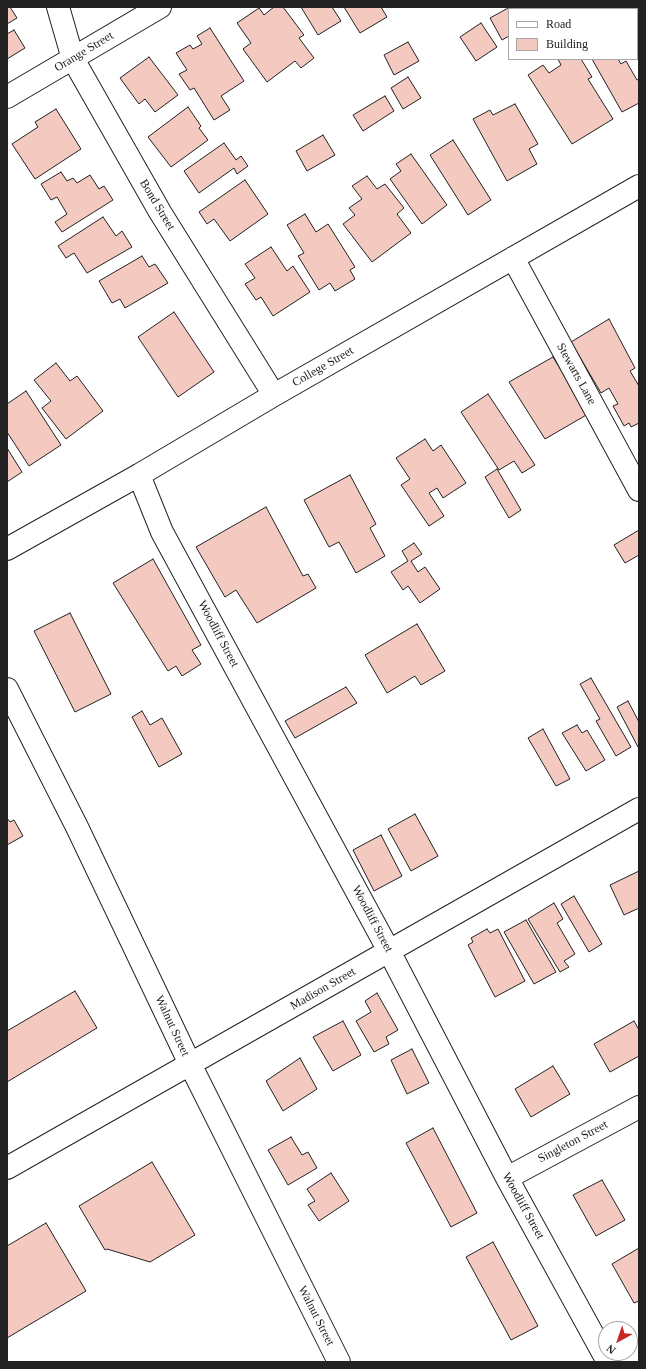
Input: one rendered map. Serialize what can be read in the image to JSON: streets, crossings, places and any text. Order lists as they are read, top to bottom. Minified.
{"streets":{"street":["Orange Street","Bond Street","College Street","Stewarts Lane","Woodliff Street","Madison Street","Walnut Street","Singleton Street"]},"crossings":[["Orange Street","Bond Street"],["Bond Street","College Street"],["College Street","Stewarts Lane"],["College Street","Woodliff Street"],["Woodliff Street","Madison Street"],["Woodliff Street","Singleton Street"],["Madison Street","Walnut Street"]],"legend":["Road","Building"],"north":"bottom left"}
